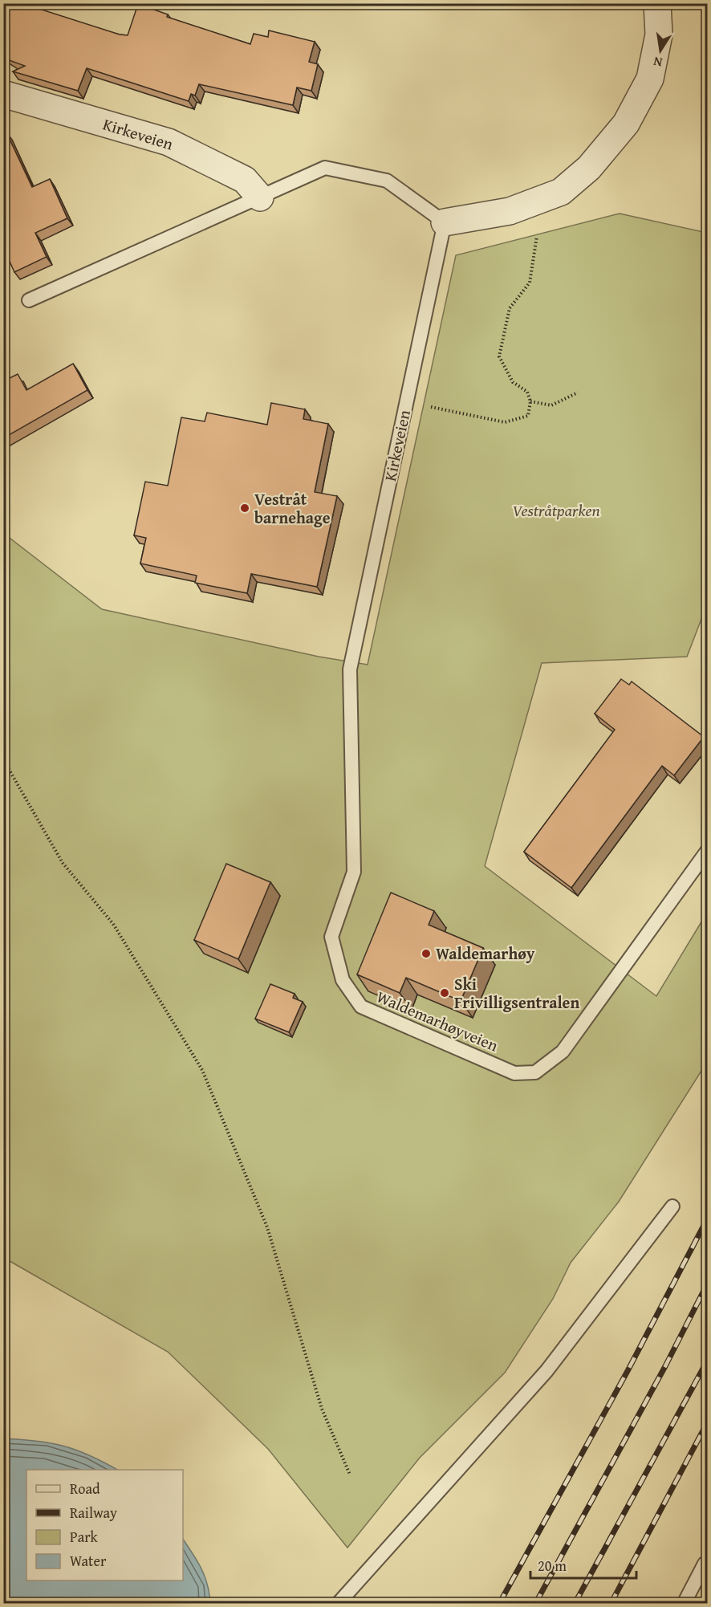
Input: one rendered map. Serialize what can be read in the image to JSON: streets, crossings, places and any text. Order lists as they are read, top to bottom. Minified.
{"streets":{"street":["Kirkeveien"],"lane":["Waldemarhøyveien"]},"crossings":[["Kirkeveien","Waldemarhøyveien"]],"parks":["Vestråtparken"],"places":["Vestråt barnehage","Waldemarhøy","Ski Frivilligsentralen"],"legend":["Road","Railway","Park","Water"],"scale_bar":"20 m","north":"bottom"}
